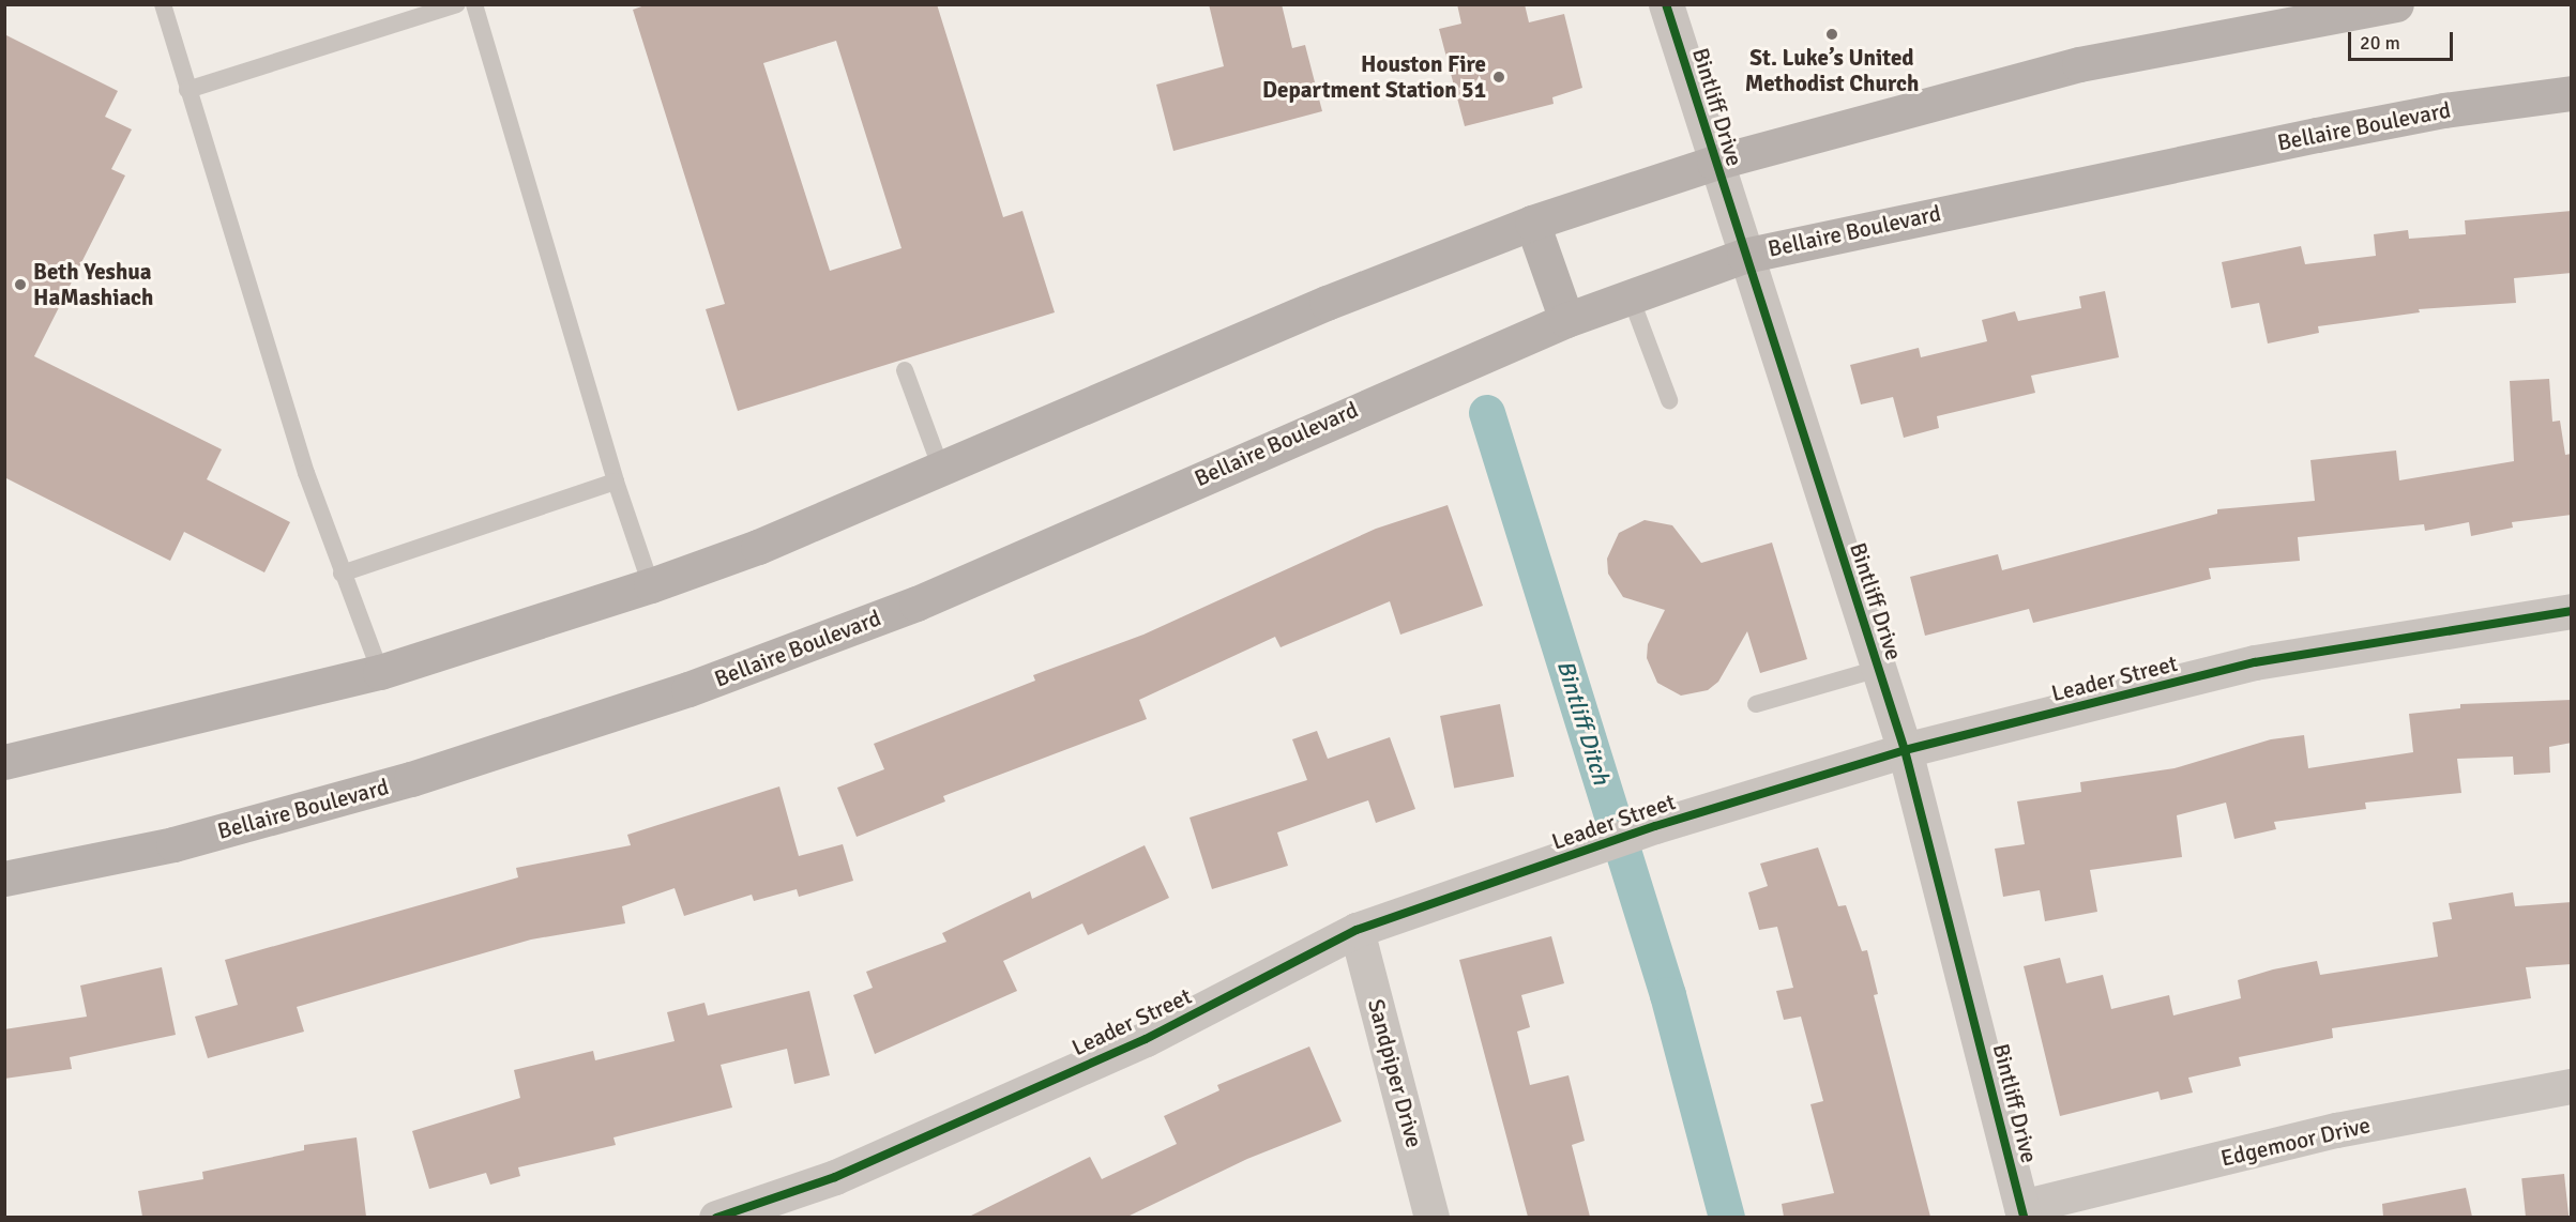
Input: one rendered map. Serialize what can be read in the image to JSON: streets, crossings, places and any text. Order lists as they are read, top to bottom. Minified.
{"streets":{"main road":["Bellaire Boulevard"],"street":["Bintliff Drive","Leader Street","Sandpiper Drive","Edgemoor Drive"]},"crossings":[["Bintliff Drive","Bellaire Boulevard"],["Bintliff Drive","Leader Street"],["Bintliff Drive","Edgemoor Drive"],["Leader Street","Sandpiper Drive"]],"water":["Bintliff Ditch"],"places":["St. Luke’s United Methodist Church","Houston Fire Department Station 51","Beth Yeshua HaMashiach"],"scale_bar":"20 m"}
